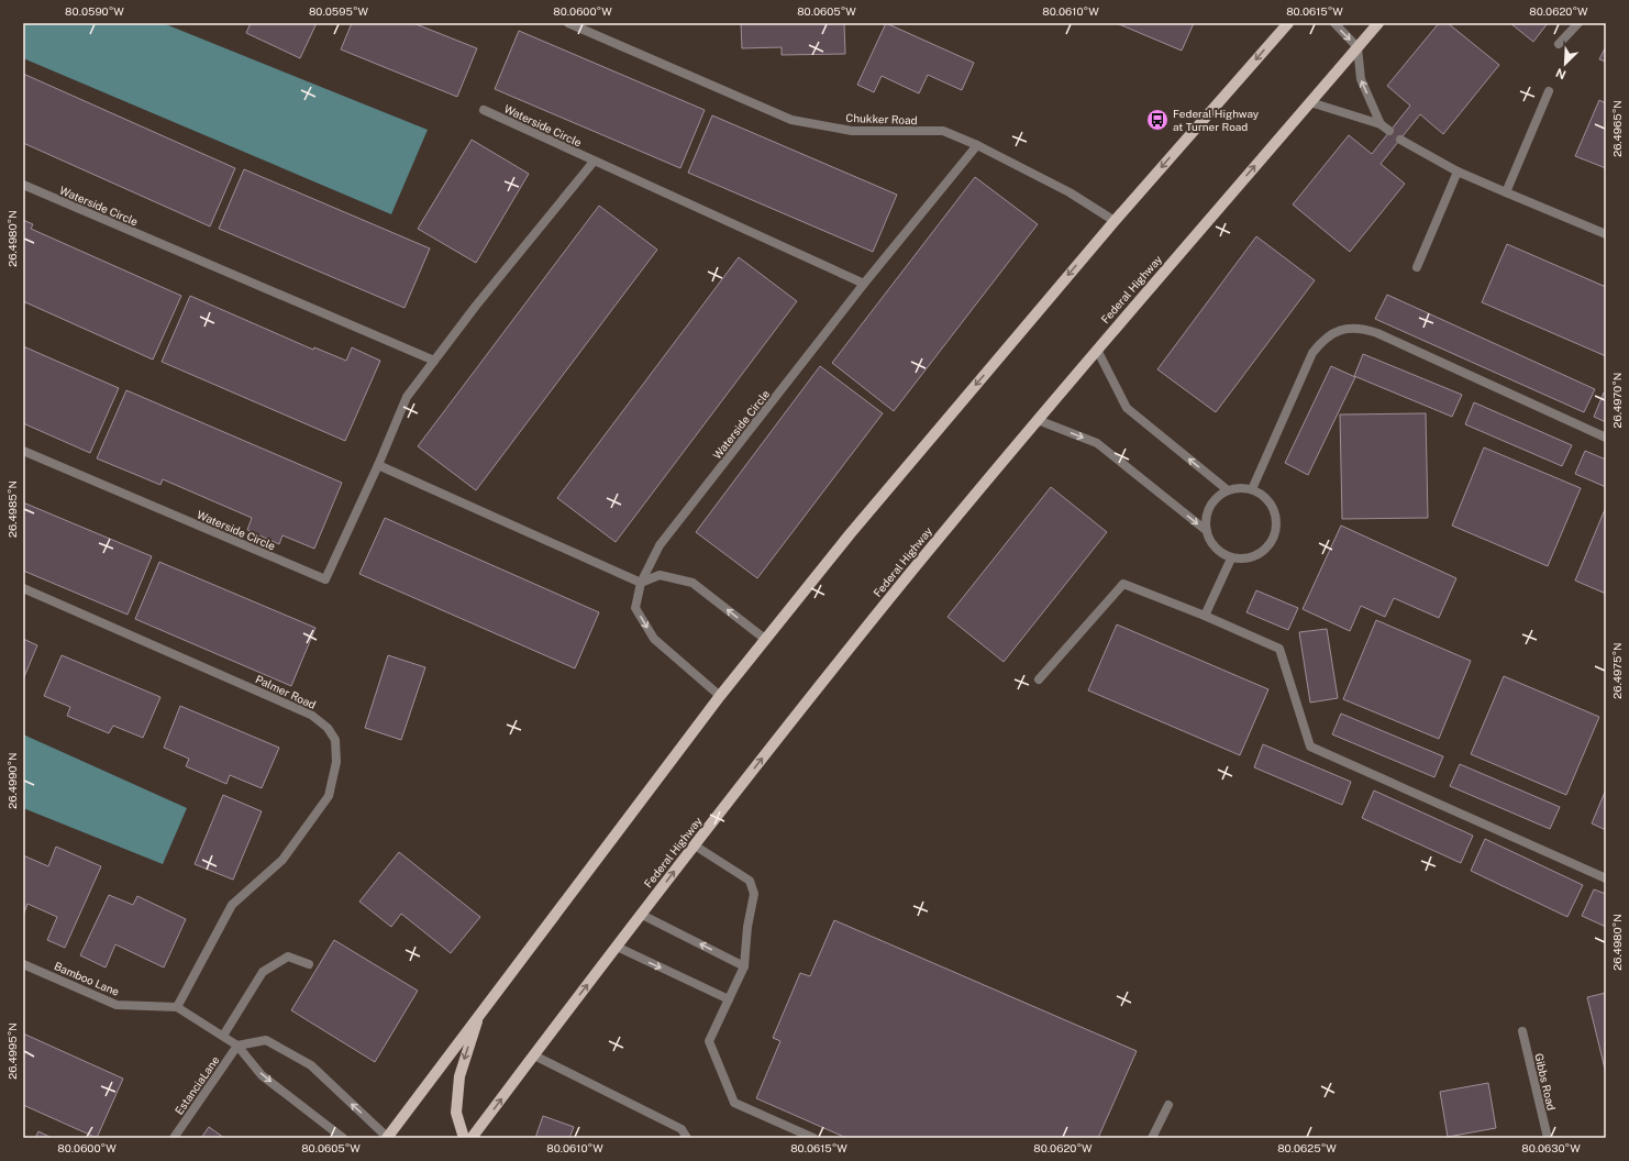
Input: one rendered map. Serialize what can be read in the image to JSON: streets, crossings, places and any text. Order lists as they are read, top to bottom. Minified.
{"streets":{"main road":["Federal Highway"],"street":["Chukker Road","Waterside Circle","Palmer Road","Bamboo Lane","Gibbs Road","EstanciaLane"]},"crossings":[["Chukker Road","Waterside Circle"],["Palmer Road","Bamboo Lane"],["Bamboo Lane","EstanciaLane"]],"places":{"bus stop":["Federal Highway at Turner Road"]},"north":"bottom left","coordinates":["80.0590°W","80.0595°W","80.0600°W","80.0605°W","80.0610°W","80.0615°W","80.0620°W","26.4965°N","26.4980°N","26.4970°N","26.4985°N","26.4975°N","26.4990°N","26.4995°N","80.0625°W","80.0630°W"]}
